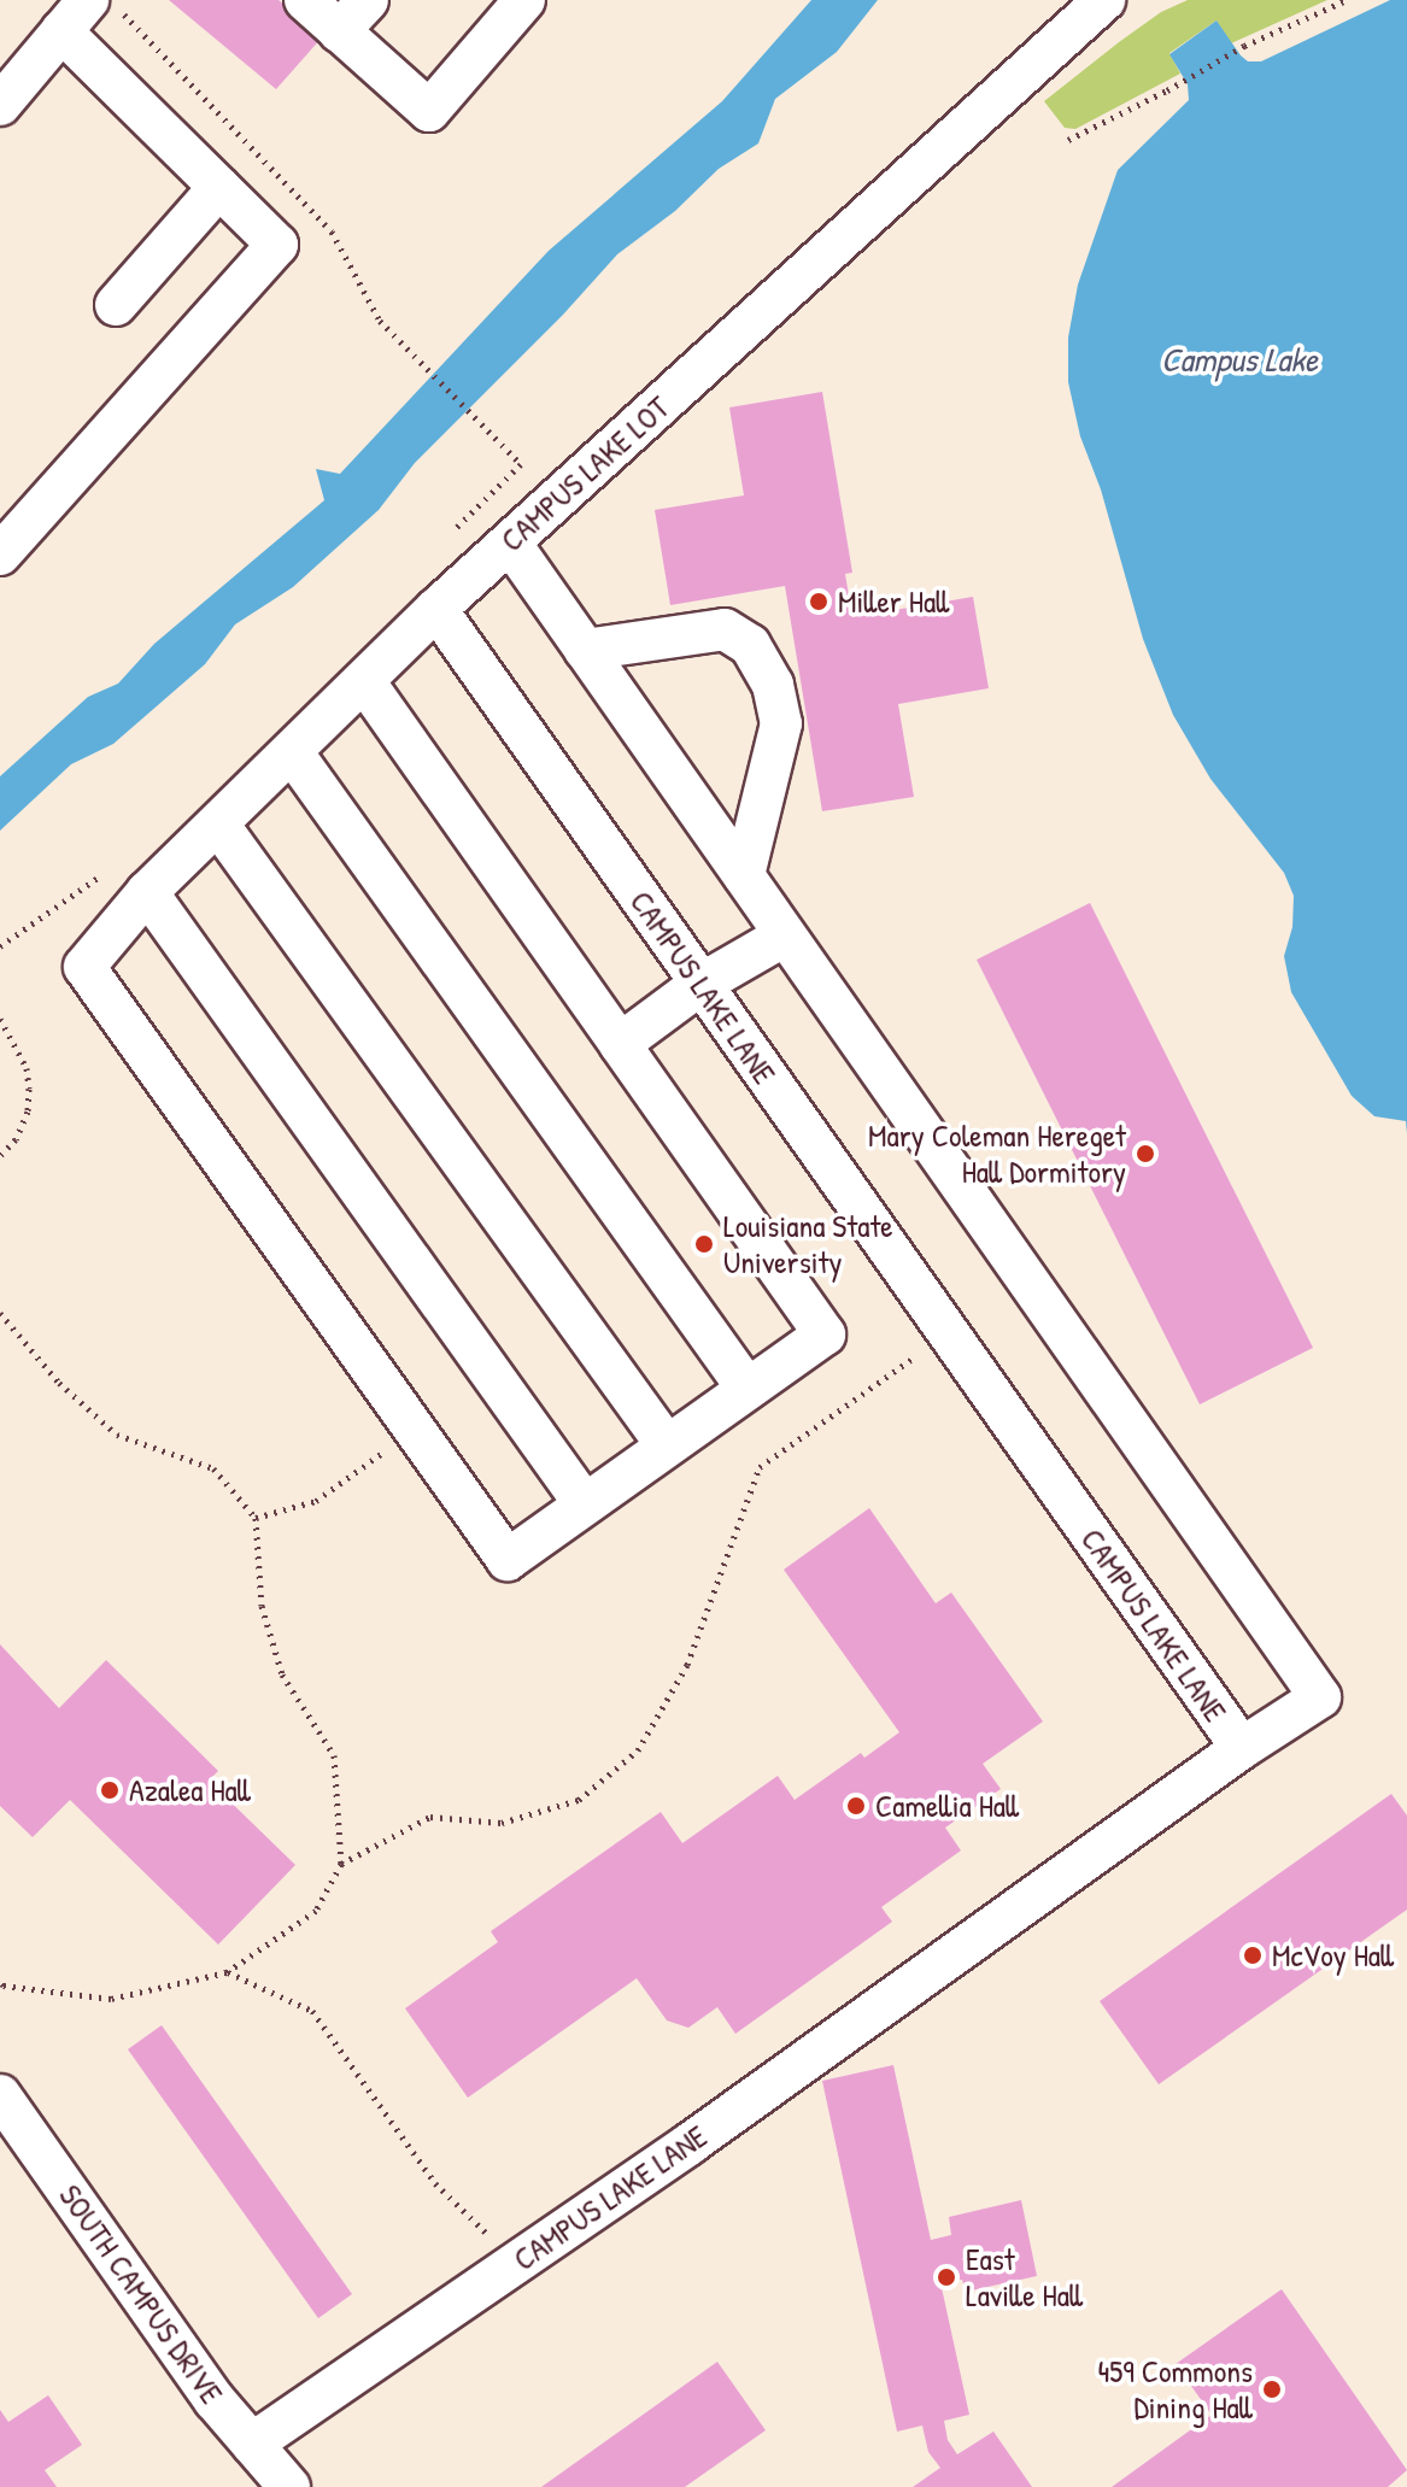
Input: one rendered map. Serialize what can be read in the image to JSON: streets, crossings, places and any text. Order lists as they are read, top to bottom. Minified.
{"streets":{"street":["CAMPUS LAKE LOT","CAMPUS LAKE LANE","SOUTH CAMPUS DRIVE"]},"crossings":[["CAMPUS LAKE LOT","CAMPUS LAKE LANE"],["CAMPUS LAKE LANE","SOUTH CAMPUS DRIVE"]],"water":["Campus Lake"],"places":["Miller Hall","Mary Coleman Hereget Hall Dormitory","Louisiana State University","Azalea Hall","Camellia Hall","McVoy Hall","East Laville Hall","459 Commons Dining Hall"]}
